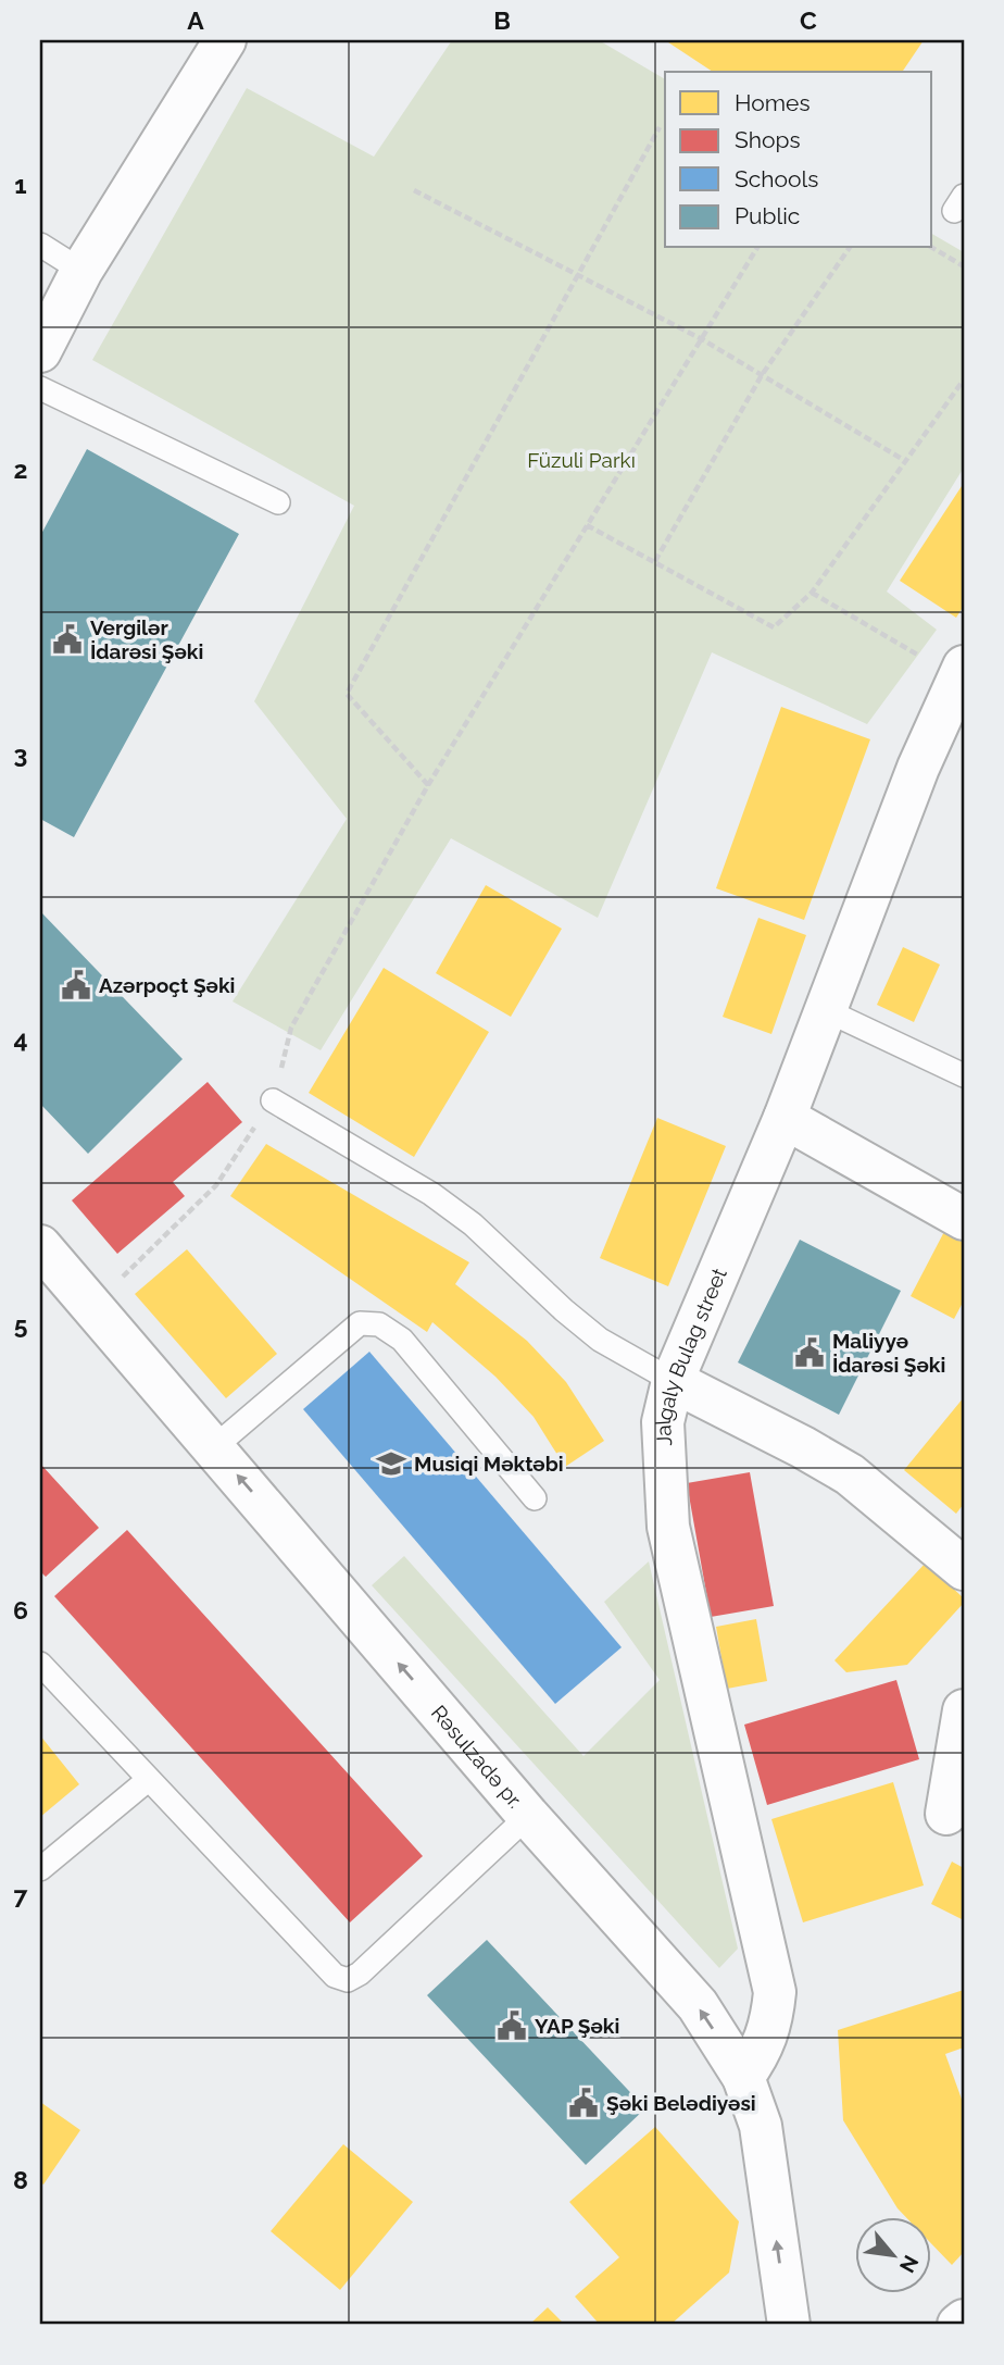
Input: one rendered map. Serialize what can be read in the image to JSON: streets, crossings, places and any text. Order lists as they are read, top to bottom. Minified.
{"streets":{"street":["Jalgaly Bulag street","Rəsulzadə pr."]},"crossings":[["Jalgaly Bulag street","Rəsulzadə pr."]],"one_way":["Rəsulzadə pr."],"parks":["Füzuli Parkı"],"places":{"public building":["Vergilər İdarəsi Şəki","Azərpoçt Şəki","Maliyyə İdarəsi Şəki","YAP Şəki","Şəki Belədiyəsi"],"school or university":["Musiqi Məktəbi"]},"legend":["Homes","Shops","Schools","Public"],"north":"bottom right","grid":{"columns":["A","B","C"],"rows":["1","2","3","4","5","6","7","8"]}}
